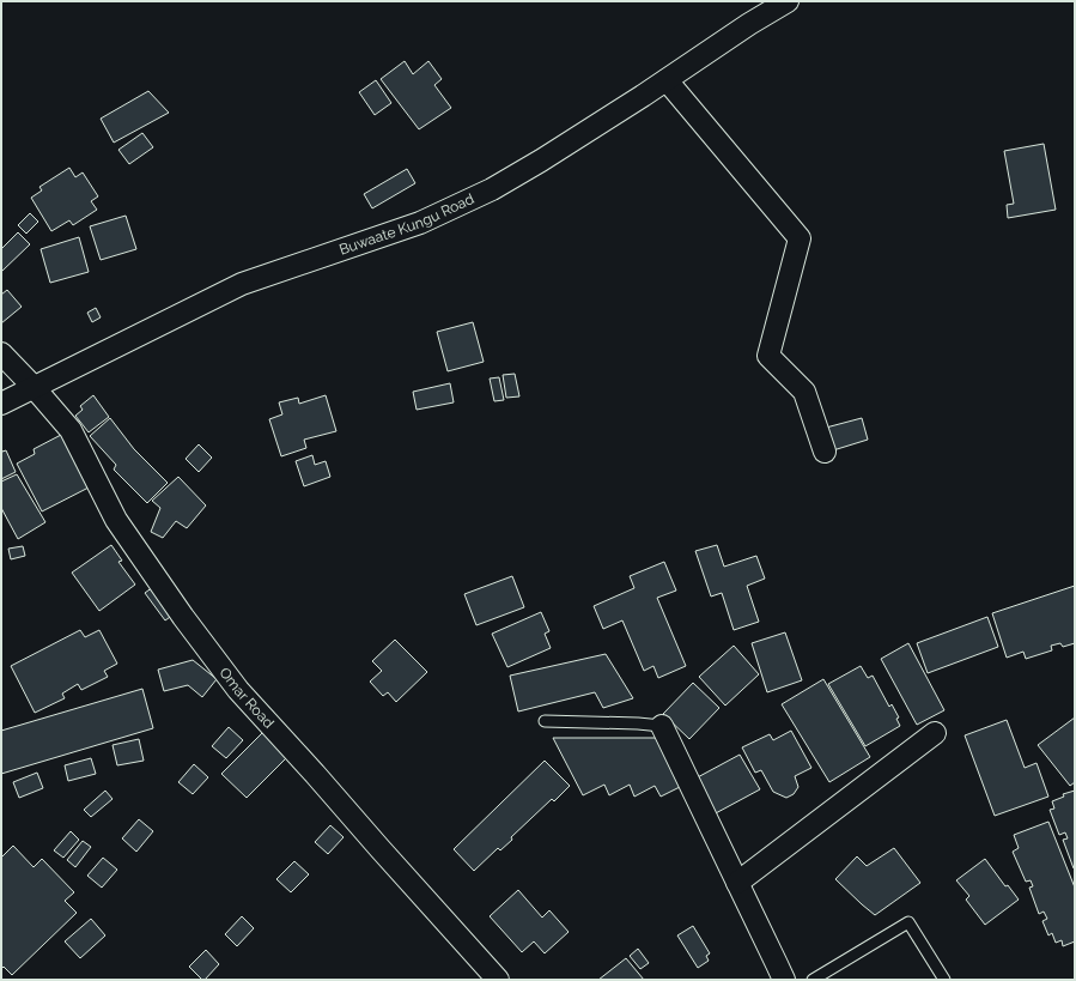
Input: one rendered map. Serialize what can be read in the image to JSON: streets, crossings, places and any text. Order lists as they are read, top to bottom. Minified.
{"streets":{"street":["Buwaate Kungu Road","Omar Road"]},"crossings":[["Buwaate Kungu Road","Omar Road"]]}
